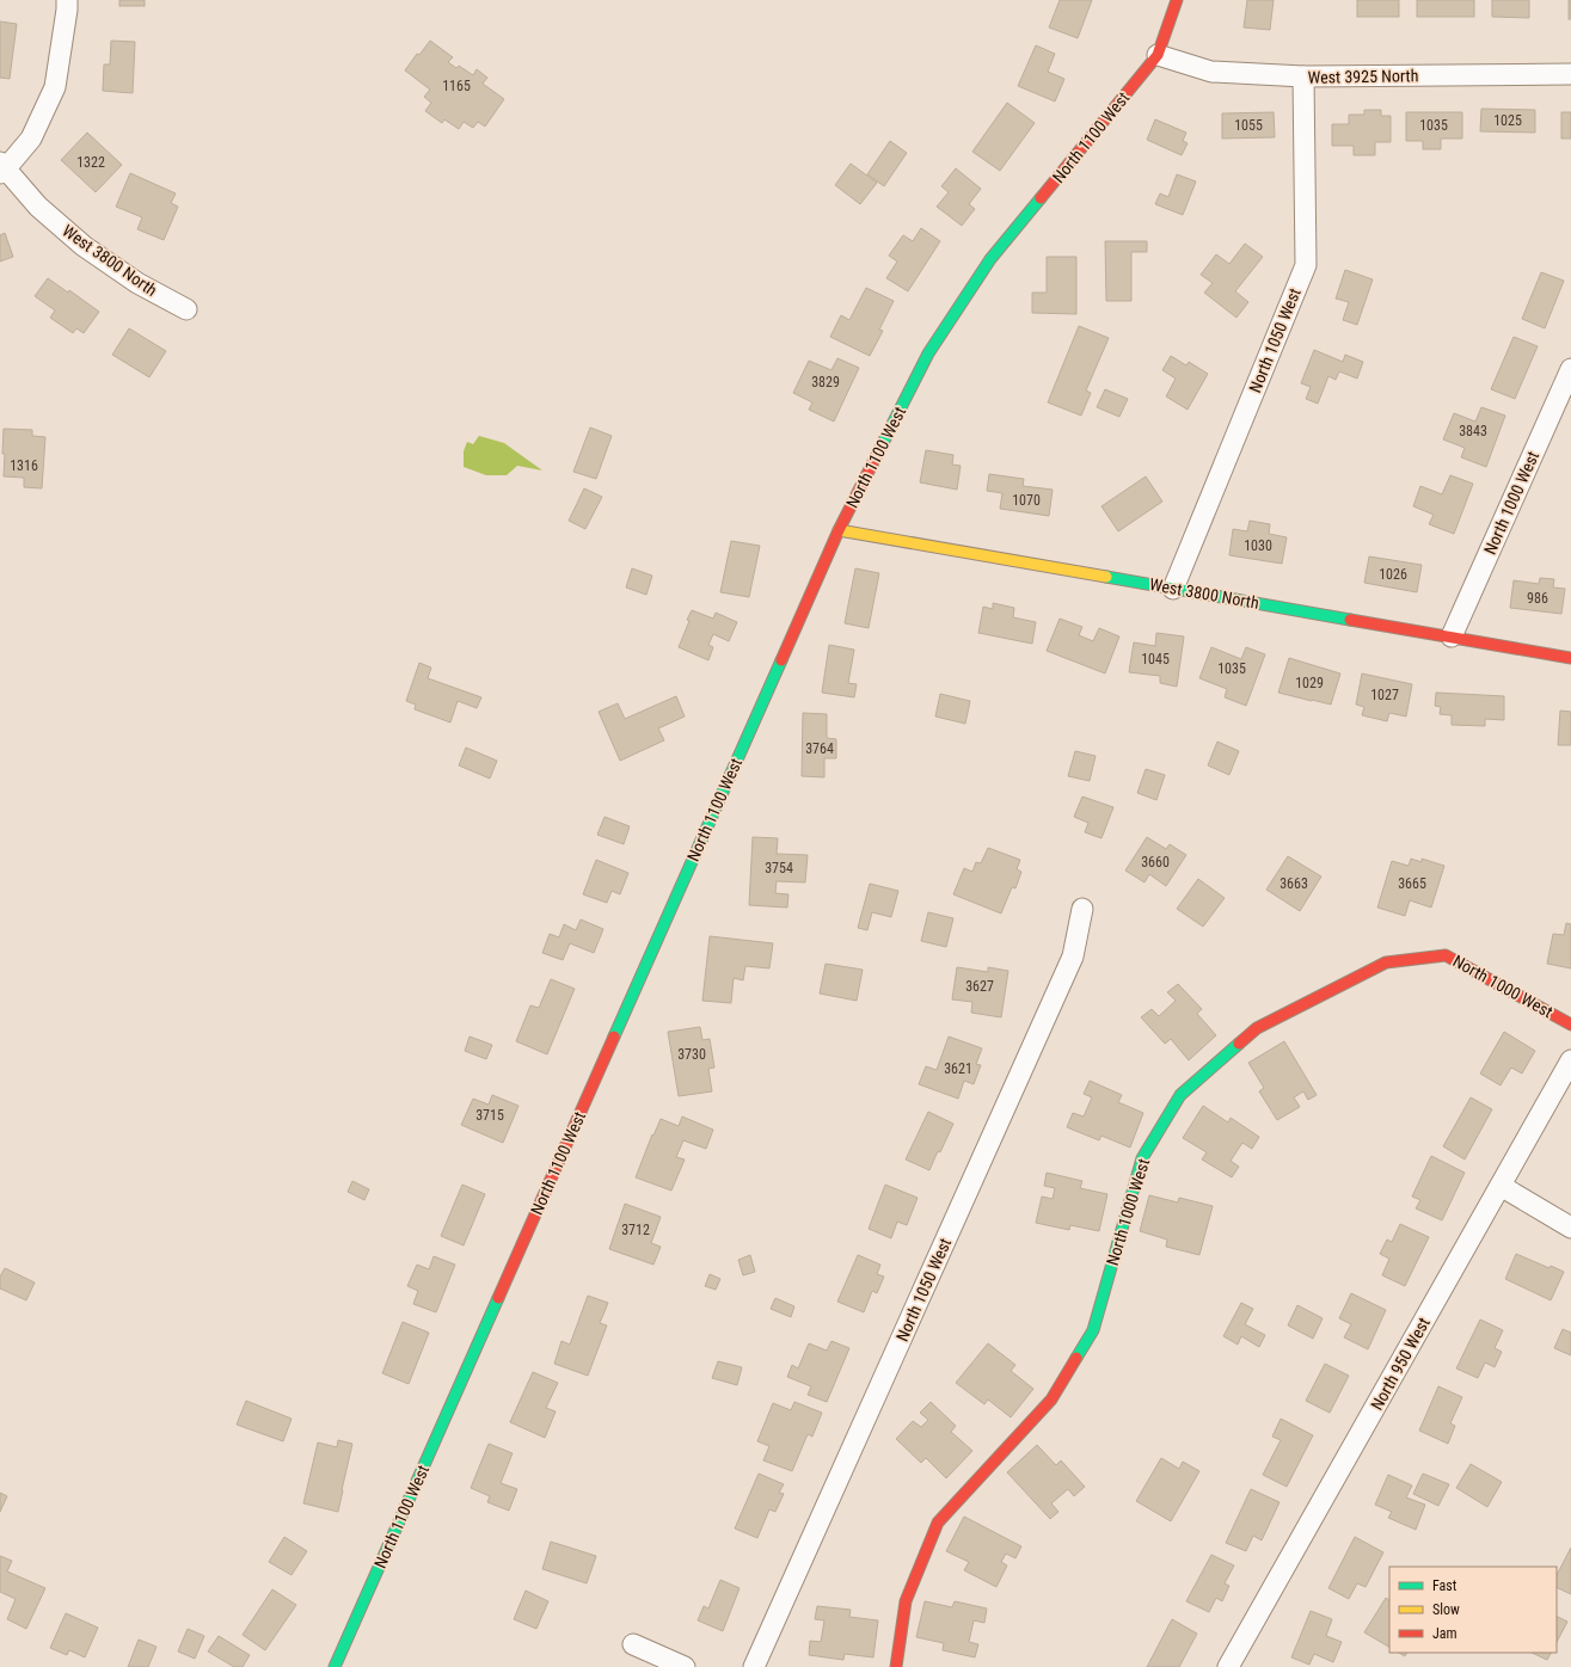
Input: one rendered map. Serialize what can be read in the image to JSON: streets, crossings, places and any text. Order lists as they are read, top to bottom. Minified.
{"streets":{"street":["West 3925 North","North 1100 West","West 3800 North","North 1050 West","North 1000 West","North 950 West"]},"crossings":[["West 3925 North","North 1100 West"],["West 3925 North","North 1050 West"],["North 1100 West","West 3800 North"],["West 3800 North","North 1050 West"],["West 3800 North","North 1000 West"]],"house_numbers":["1165","1025","1055","1035","1322","3829","3843","1316","1070","1030","1026","986","1045","1035","1029","1027","3764","3660","3754","3663","3665","3627","3730","3621","3715","3712"],"legend":["Fast","Slow","Jam"]}
